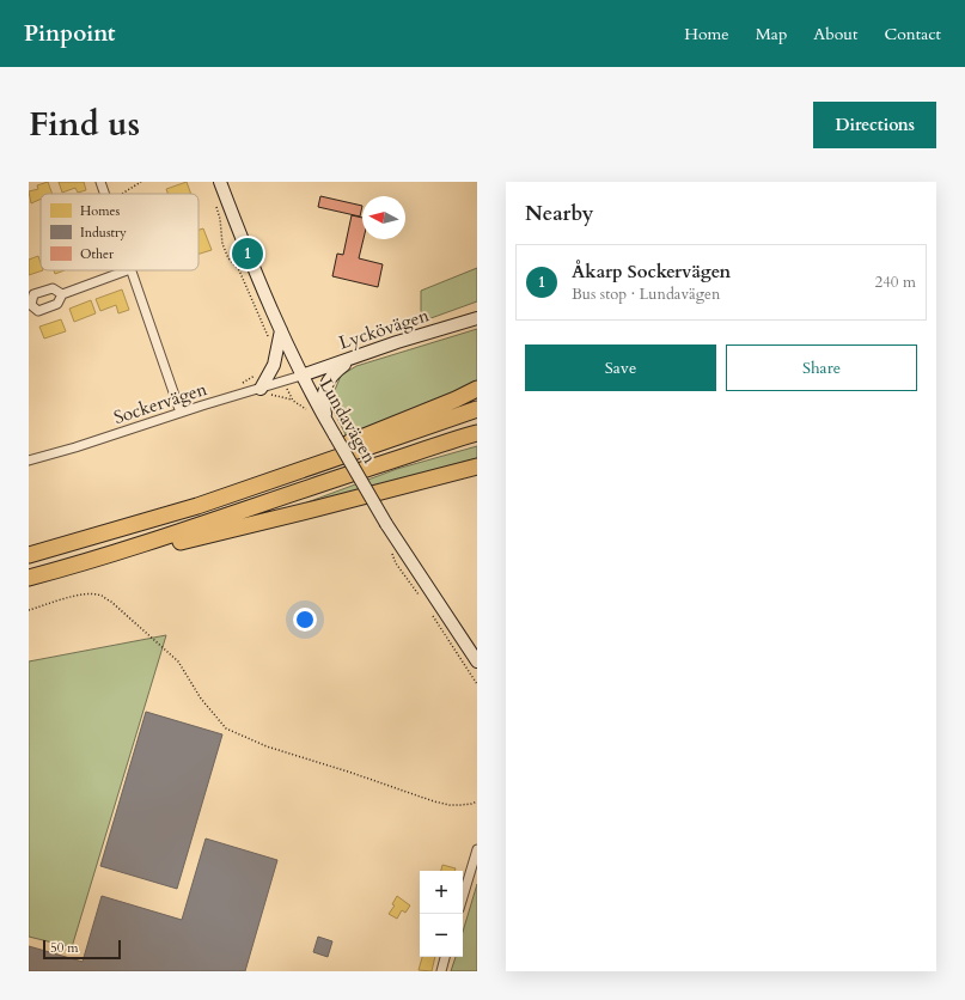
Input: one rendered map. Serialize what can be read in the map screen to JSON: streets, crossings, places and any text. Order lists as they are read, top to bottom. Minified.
{"streets":{"main road":["Lyckövägen","Lundavägen"],"street":["Sockervägen"]},"crossings":[["Lyckövägen","Sockervägen"],["Lyckövägen","Lundavägen"],["Sockervägen","Lundavägen"]],"legend":["Homes","Industry","Other"],"scale_bar":"50 m","north":"left","page":{"header":"Pinpoint","nav":["Home","Map","About","Contact"],"title":"Find us","buttons":["Directions",["Save","Share"]],"heading":"Nearby","pins":"1","list":[{"mark":"1","name":"Åkarp Sockervägen","note":"Bus stop · Lundavägen","value":"240 m"}],"map_buttons":["+","−"],"scale":"50 m"}}
